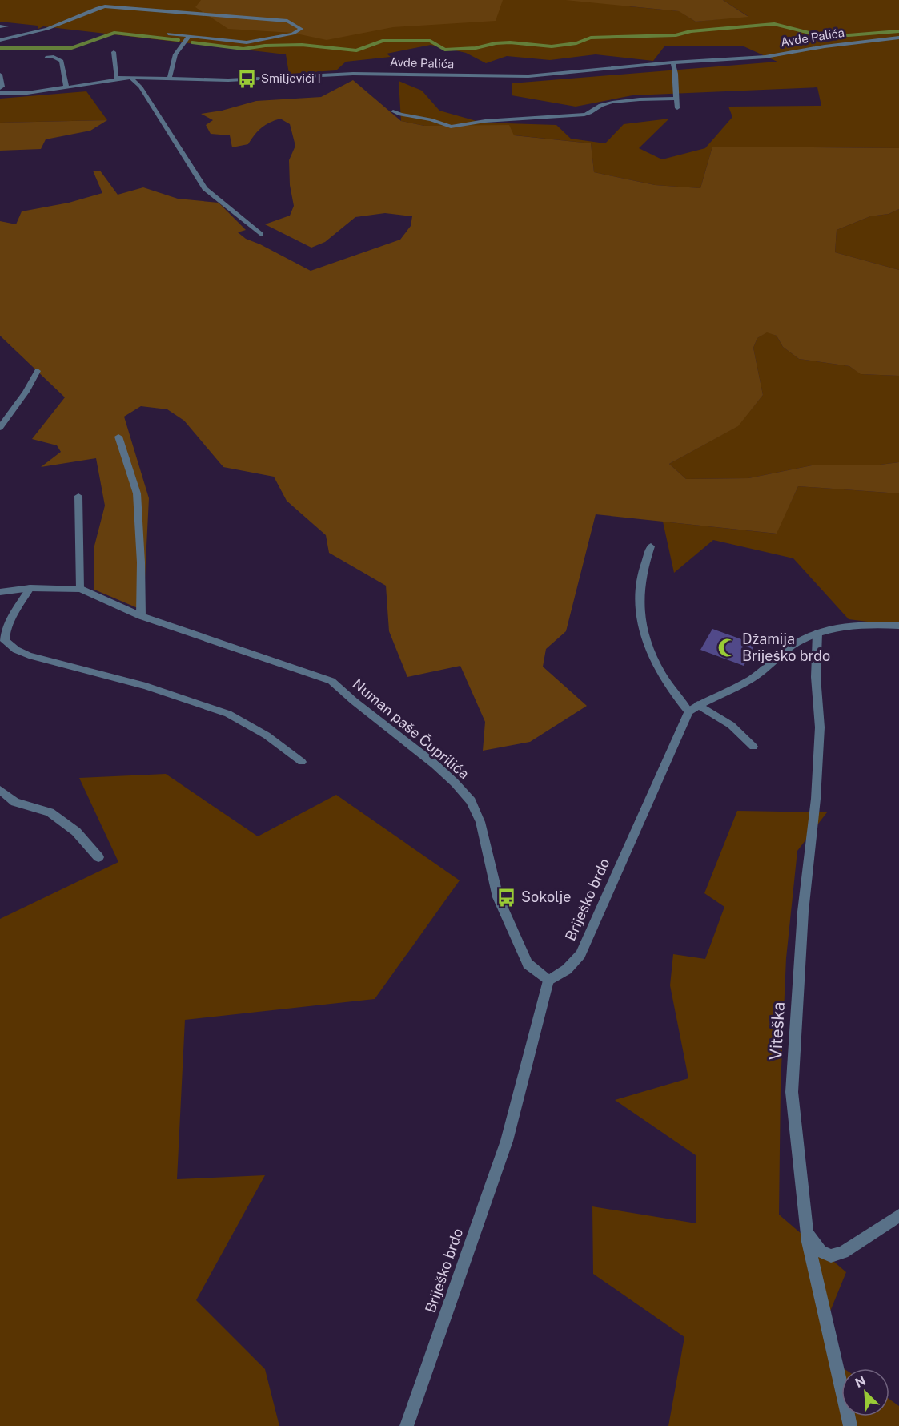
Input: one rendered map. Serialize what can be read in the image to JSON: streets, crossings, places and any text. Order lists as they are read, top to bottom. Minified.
{"streets":{"street":["Avde Palića","Numan paše Čuprilića","Briješko brdo","Viteška"]},"crossings":[["Numan paše Čuprilića","Briješko brdo"]],"places":{"bus stop":["Smiljevići I","Sokolje"],"mosque":["Džamija Briješko brdo"]},"north":"top left"}
